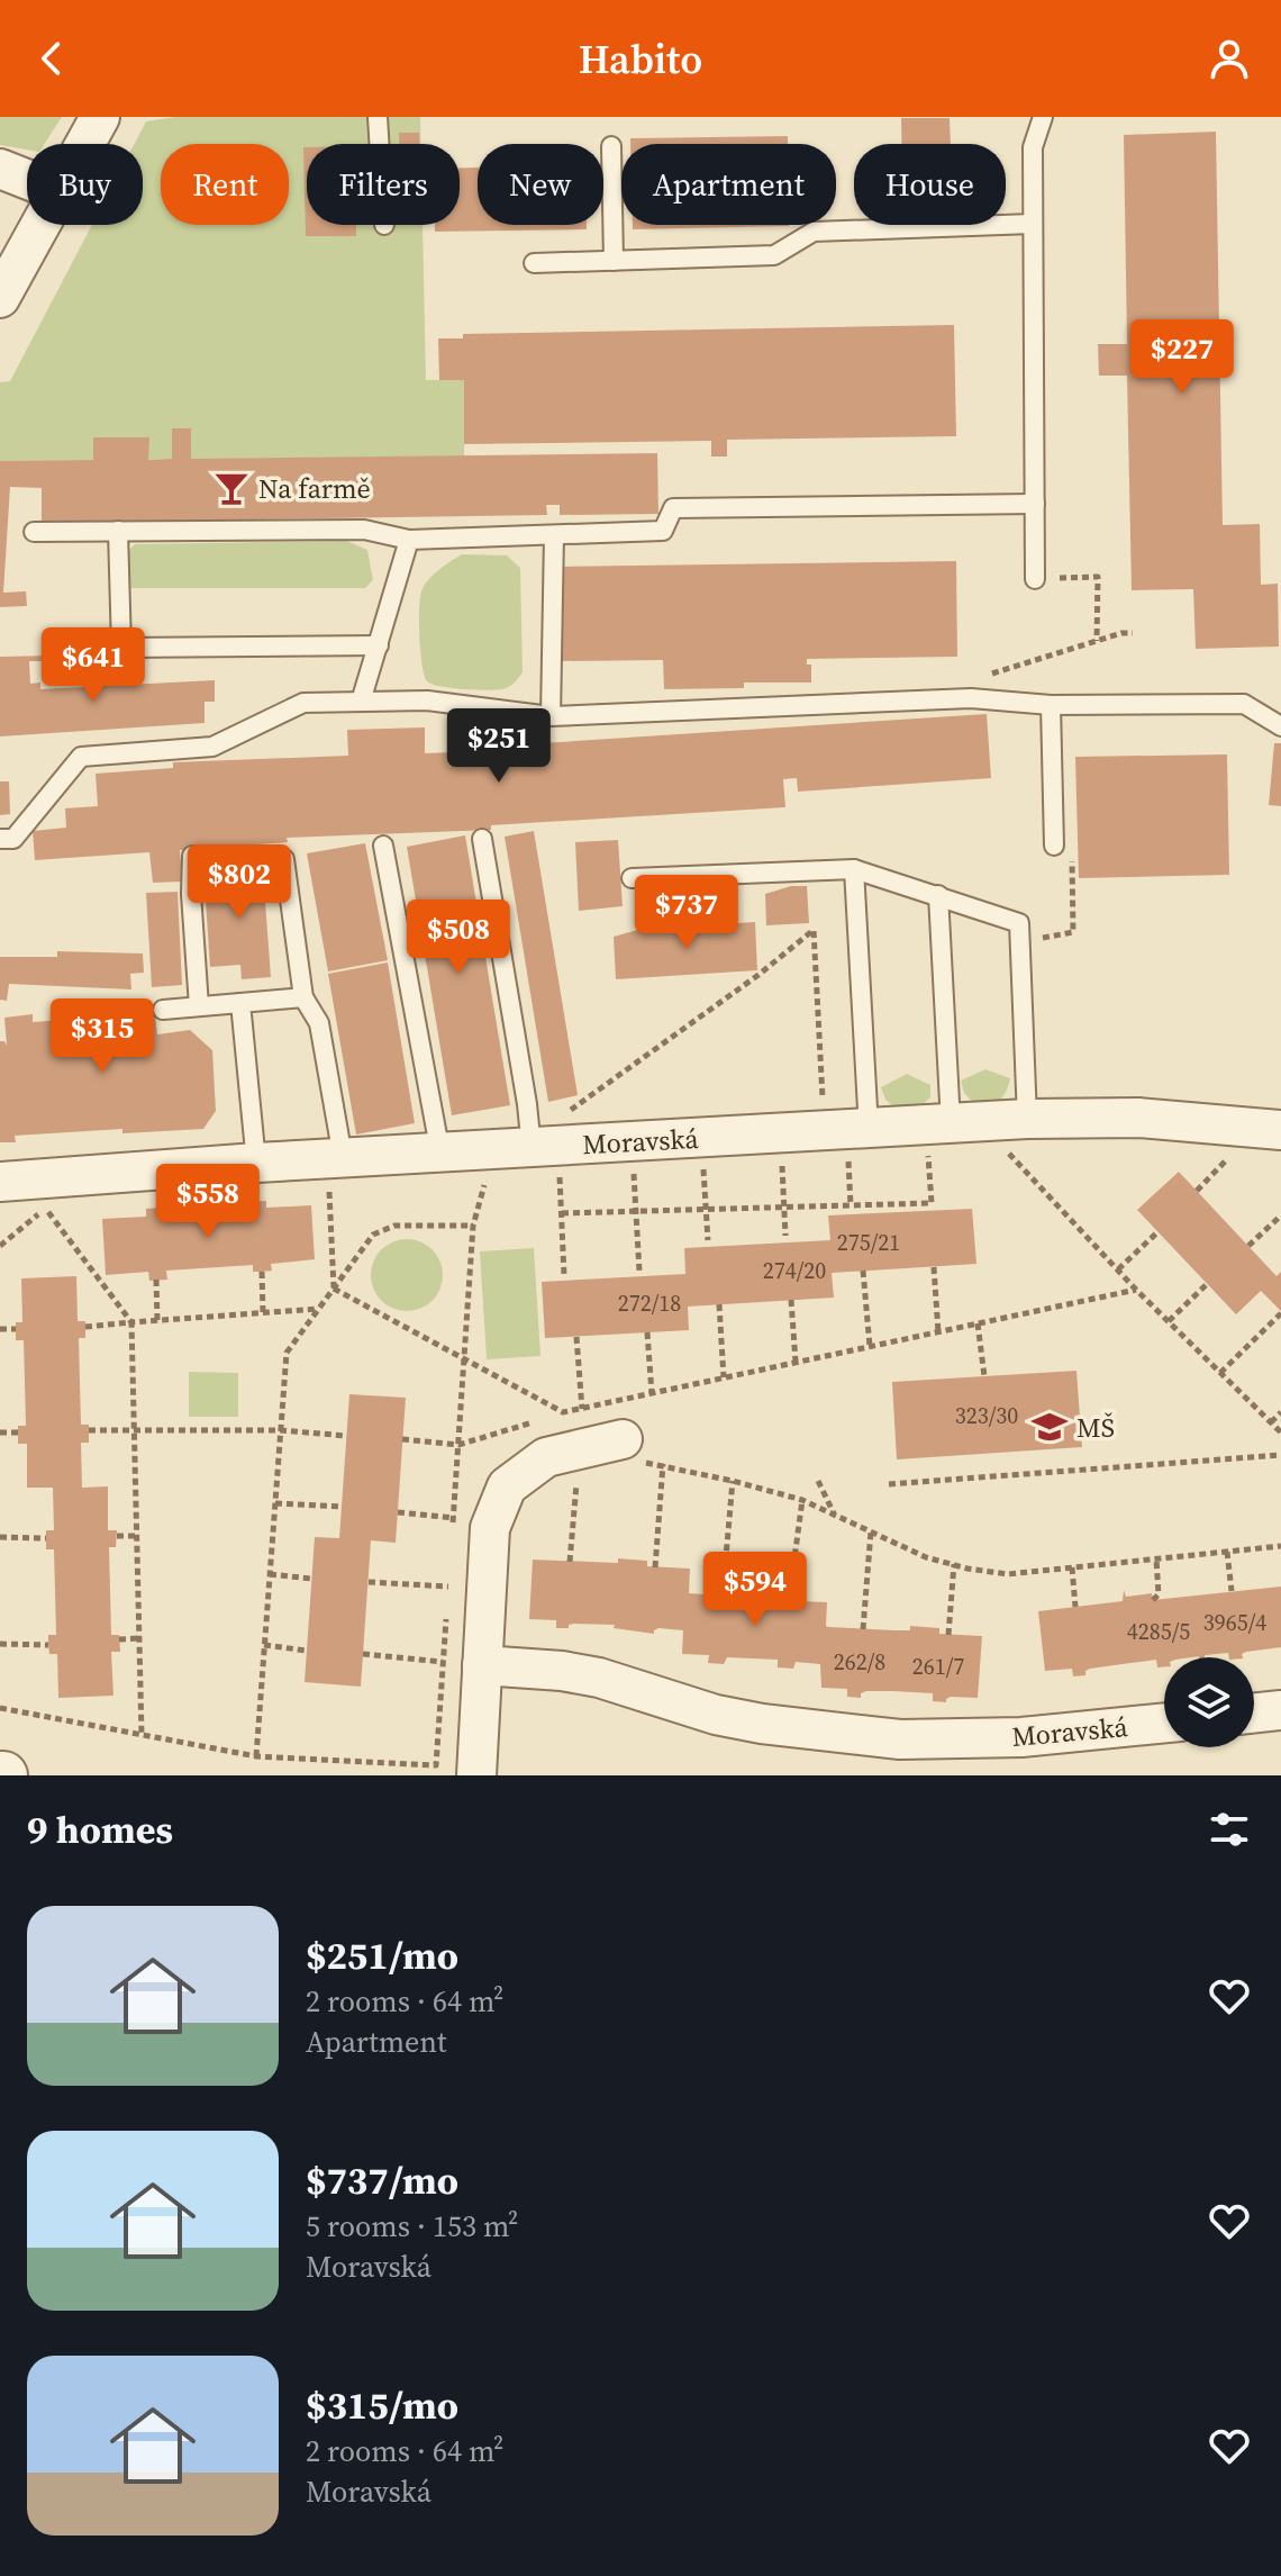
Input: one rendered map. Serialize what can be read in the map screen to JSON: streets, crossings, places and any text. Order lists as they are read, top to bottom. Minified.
{"streets":{"street":["Moravská"]},"places":{"bar":["Na farmě"],"school or university":["MŠ"]},"house_numbers":["275/21","274/20","272/18","323/30","3965/4","4285/5","262/8","261/7"],"page":{"header":"Habito","chip":["Buy","Rent","Filters","New","Apartment","House"],"price":["$227","$641","$251","$802","$737","$508","$315","$558","$594"],"heading":"9 homes","list":[{"name":"$251/mo","note":"2 rooms · 64 m² · Apartment"},{"name":"$737/mo","note":"5 rooms · 153 m² · Moravská"},{"name":"$315/mo","note":"2 rooms · 64 m² · Moravská"}]}}
